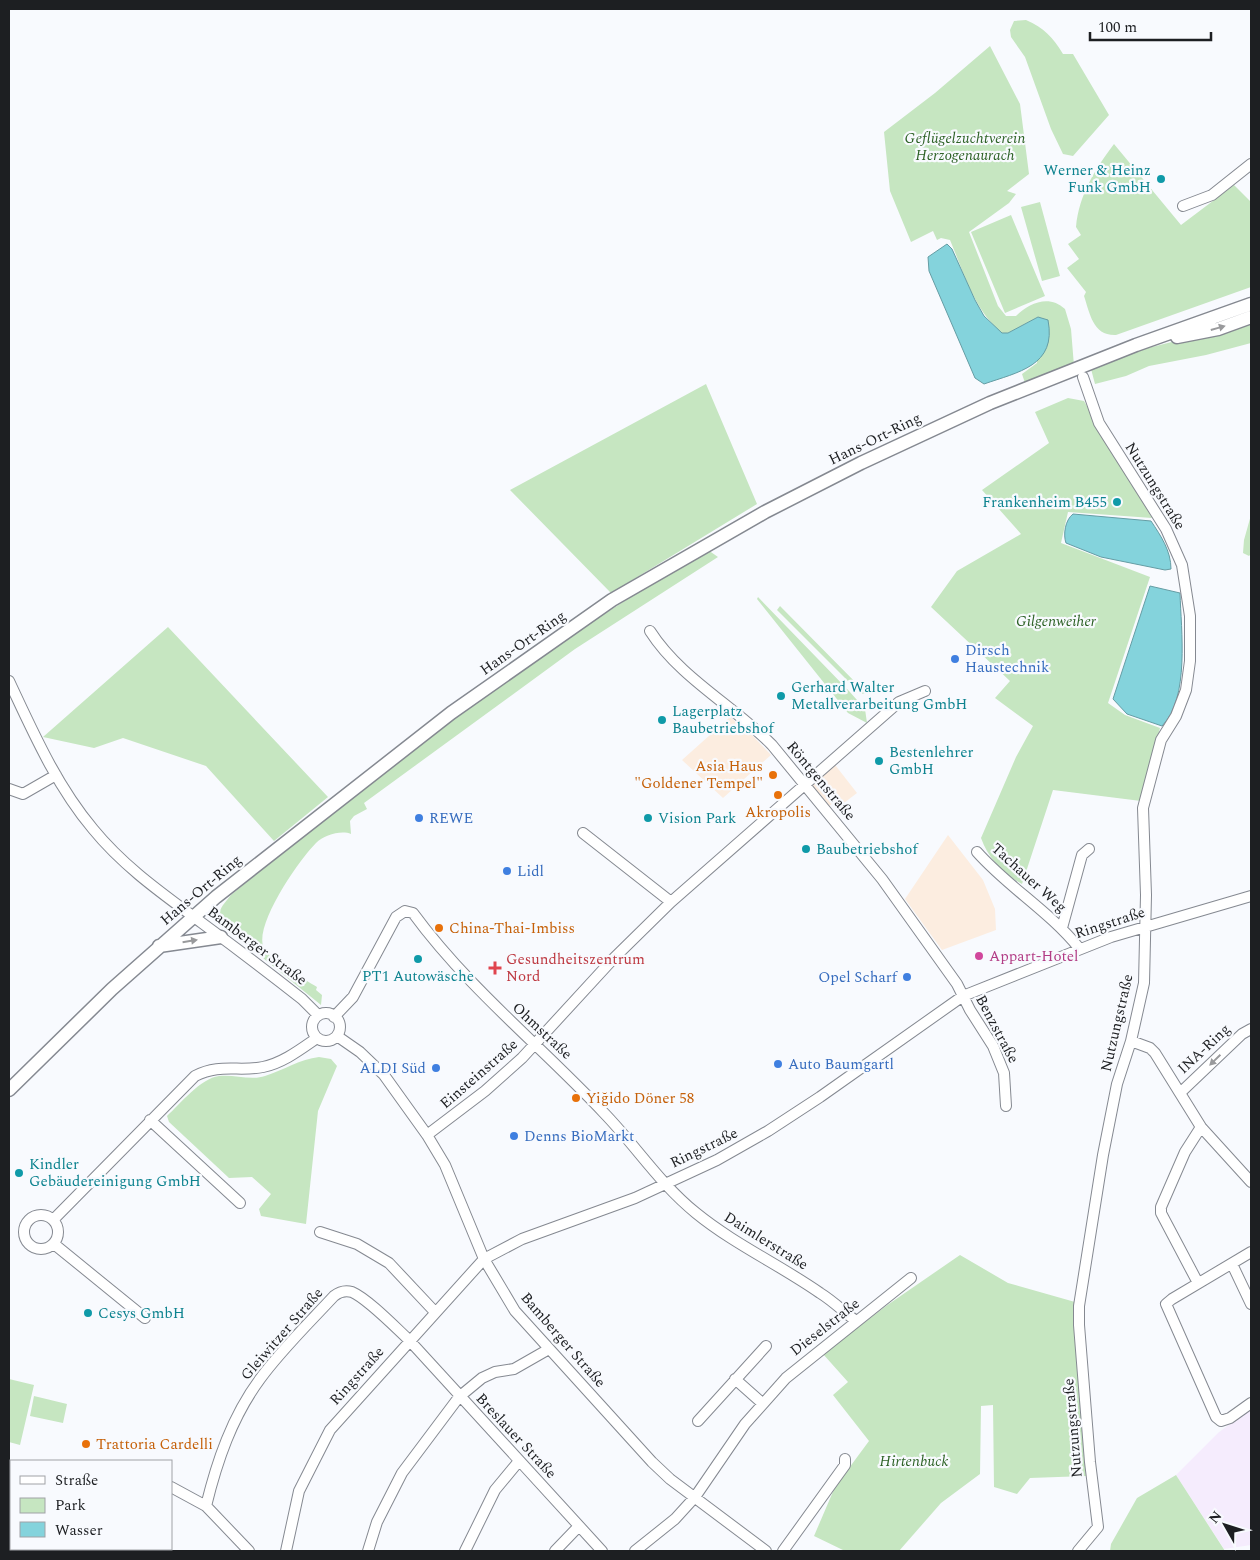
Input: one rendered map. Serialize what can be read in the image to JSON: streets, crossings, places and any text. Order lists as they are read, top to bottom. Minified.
{"streets":{"main road":["Hans-Ort-Ring"],"street":["Nutzungstraße","Röntgenstraße","Tachauer Weg","Ringstraße","Bamberger Straße","Benzstraße","Ohmstraße","INA-Ring","Einsteinstraße","Daimlerstraße","Dieselstraße","Gleiwitzer Straße","Breslauer Straße"]},"crossings":[["Hans-Ort-Ring","Bamberger Straße"],["Nutzungstraße","Ringstraße"],["Röntgenstraße","Ringstraße"],["Röntgenstraße","Benzstraße"],["Röntgenstraße","Einsteinstraße"],["Tachauer Weg","Ringstraße"],["Ringstraße","Bamberger Straße"],["Ringstraße","Benzstraße"],["Ringstraße","Ohmstraße"],["Ringstraße","Daimlerstraße"],["Ringstraße","Gleiwitzer Straße"],["Ringstraße","Breslauer Straße"],["Bamberger Straße","Ohmstraße"],["Bamberger Straße","Einsteinstraße"],["Bamberger Straße","Dieselstraße"],["Ohmstraße","Einsteinstraße"],["Ohmstraße","Daimlerstraße"],["Daimlerstraße","Dieselstraße"],["Gleiwitzer Straße","Breslauer Straße"]],"one_way":["INA-Ring"],"parks":["Geflügelzuchtverein Herzogenaurach","Gilgenweiher","Hirtenbuck"],"places":{"other":["Werner & Heinz Funk GmbH","Frankenheim B455","Dirsch Haustechnik","Gerhard Walter Metallverarbeitung GmbH","Lagerplatz Baubetriebshof","Bestenlehrer GmbH","Asia Haus \"Goldener Tempel\"","Akropolis","REWE","Vision Park","Baubetriebshof","Lidl","China-Thai-Imbiss","Appart-Hotel","PT1 Autowäsche","Opel Scharf","Auto Baumgartl","ALDI Süd","Yiğido Döner 58","Denns BioMarkt","Kindler Gebäudereinigung GmbH","Cesys GmbH","Trattoria Cardelli"],"health":["Gesundheitszentrum Nord"]},"legend":["Straße","Park","Wasser"],"scale_bar":"100 m","north":"top left"}
